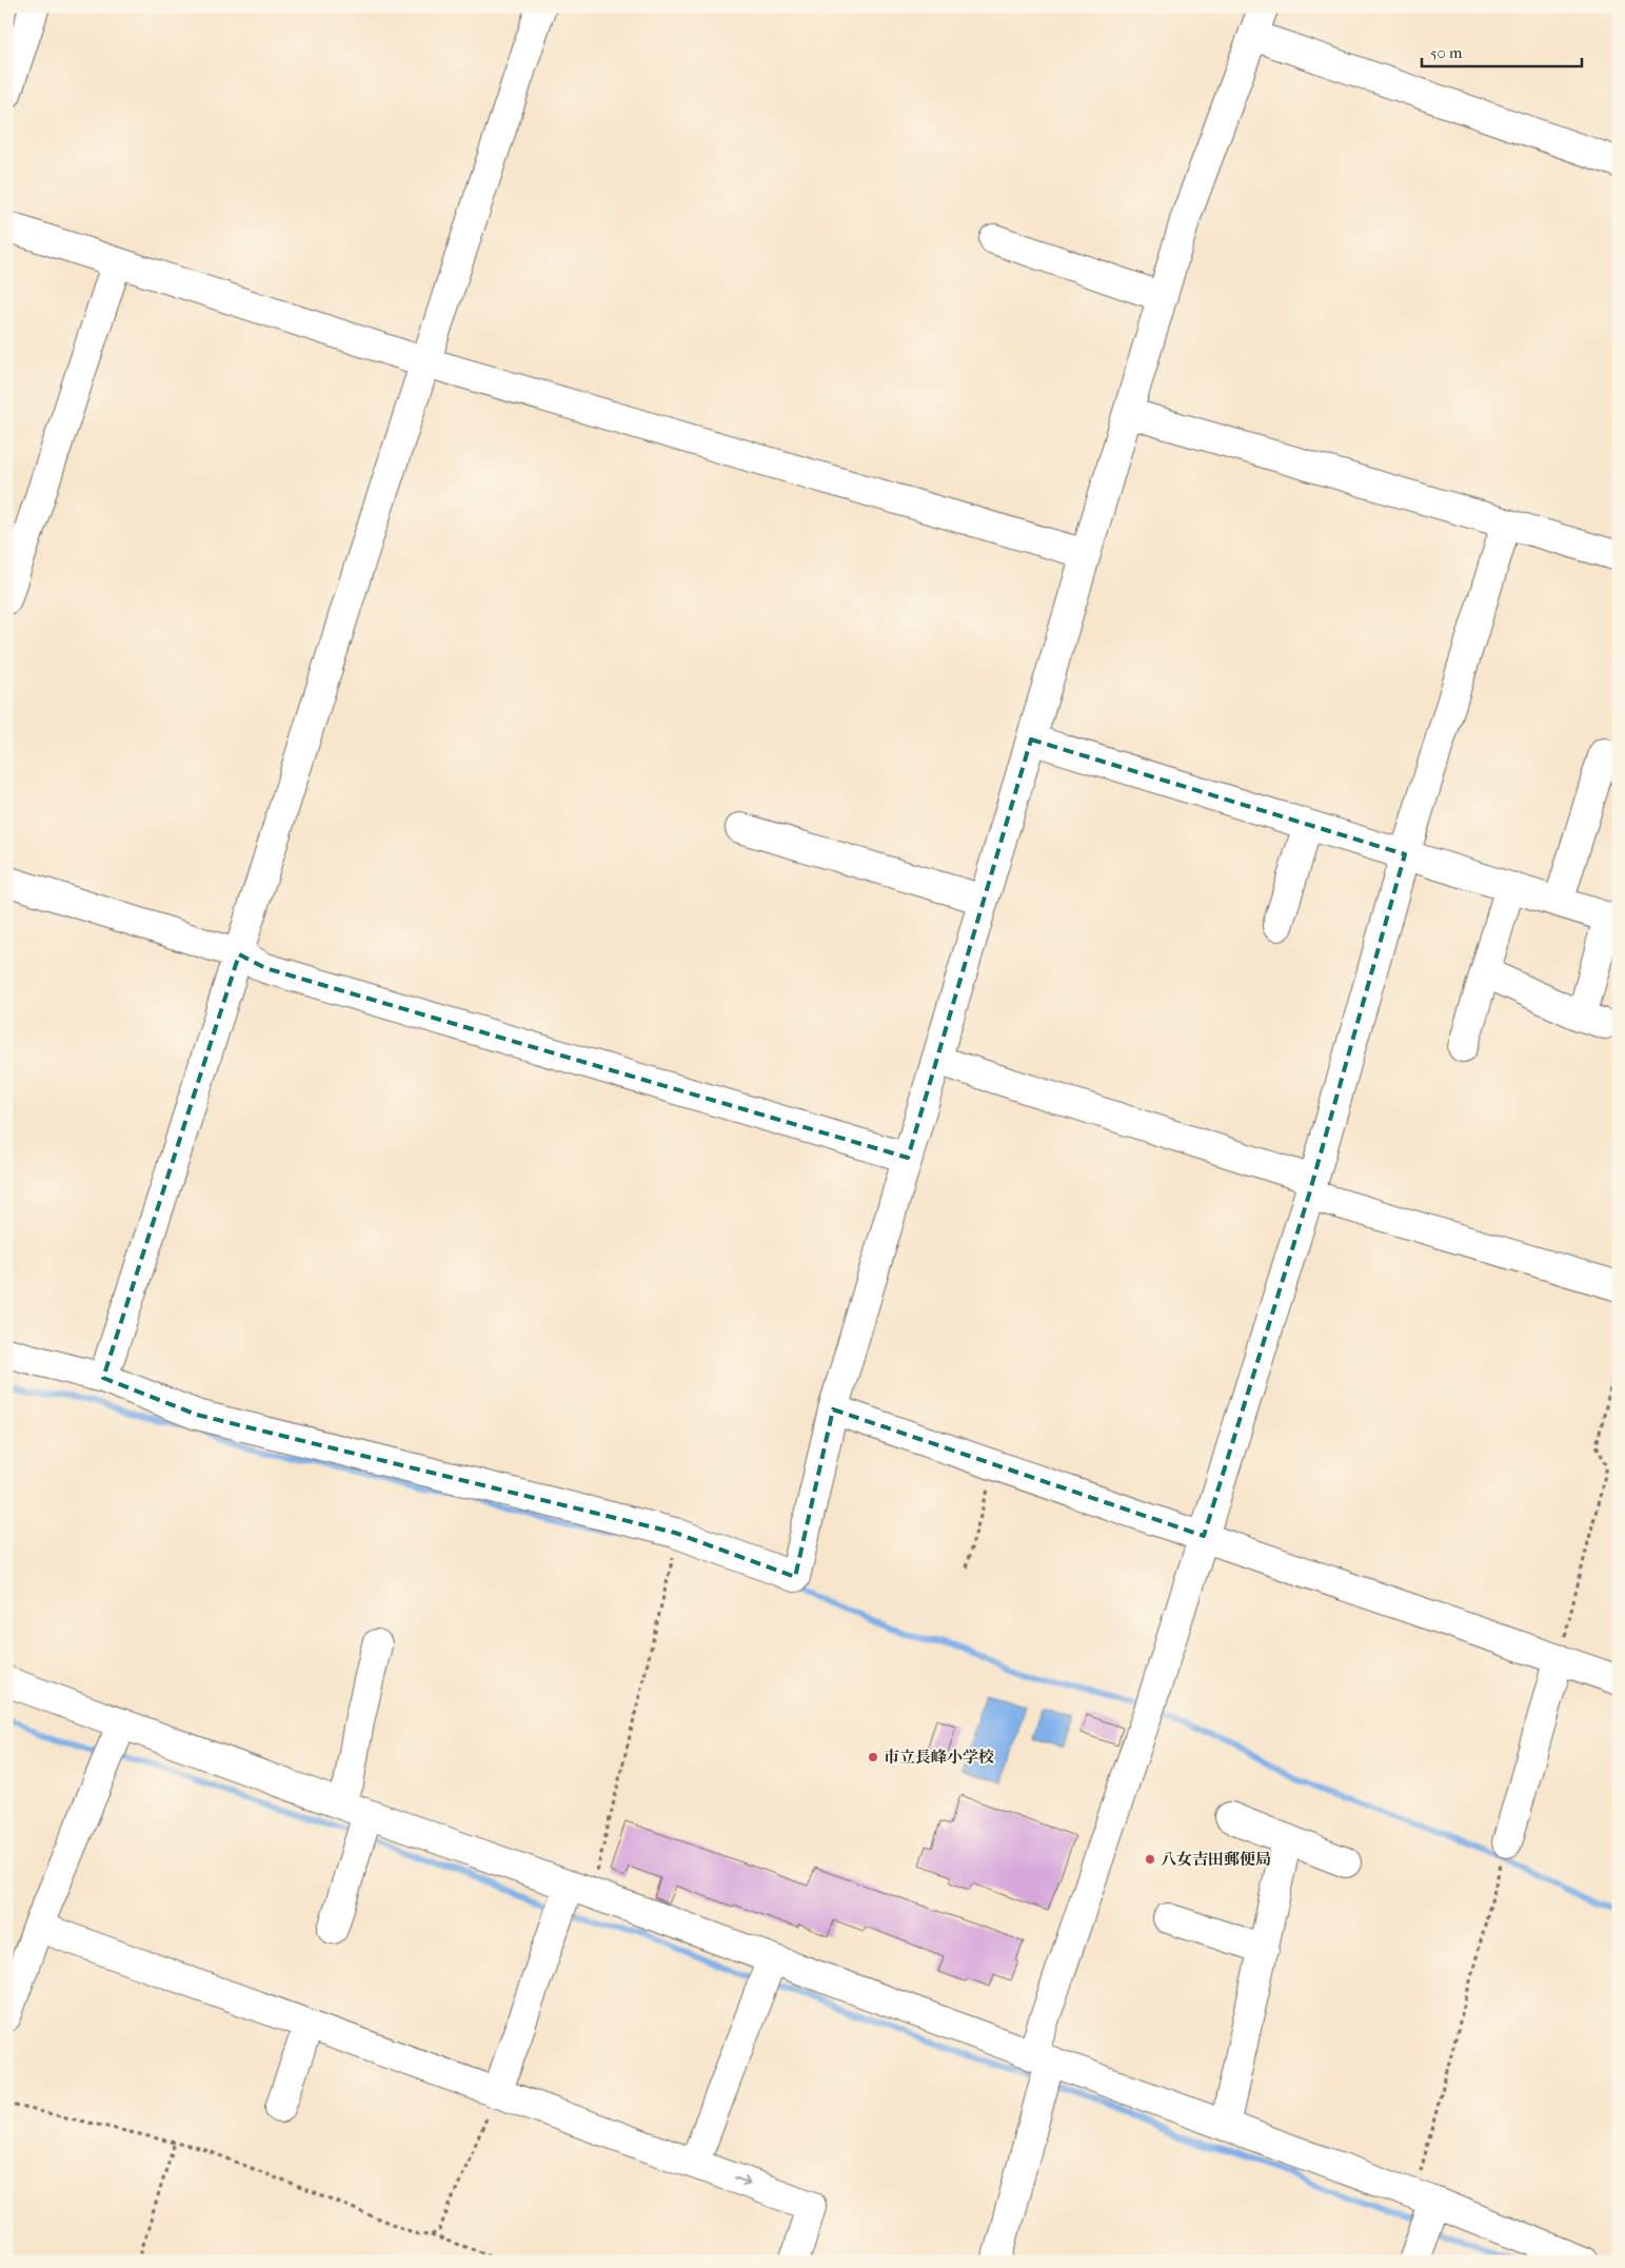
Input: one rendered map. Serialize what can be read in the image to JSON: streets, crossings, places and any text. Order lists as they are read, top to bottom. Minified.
{"places":["市立長峰小学校","八女吉田郵便局"],"scale_bar":"50 m"}
